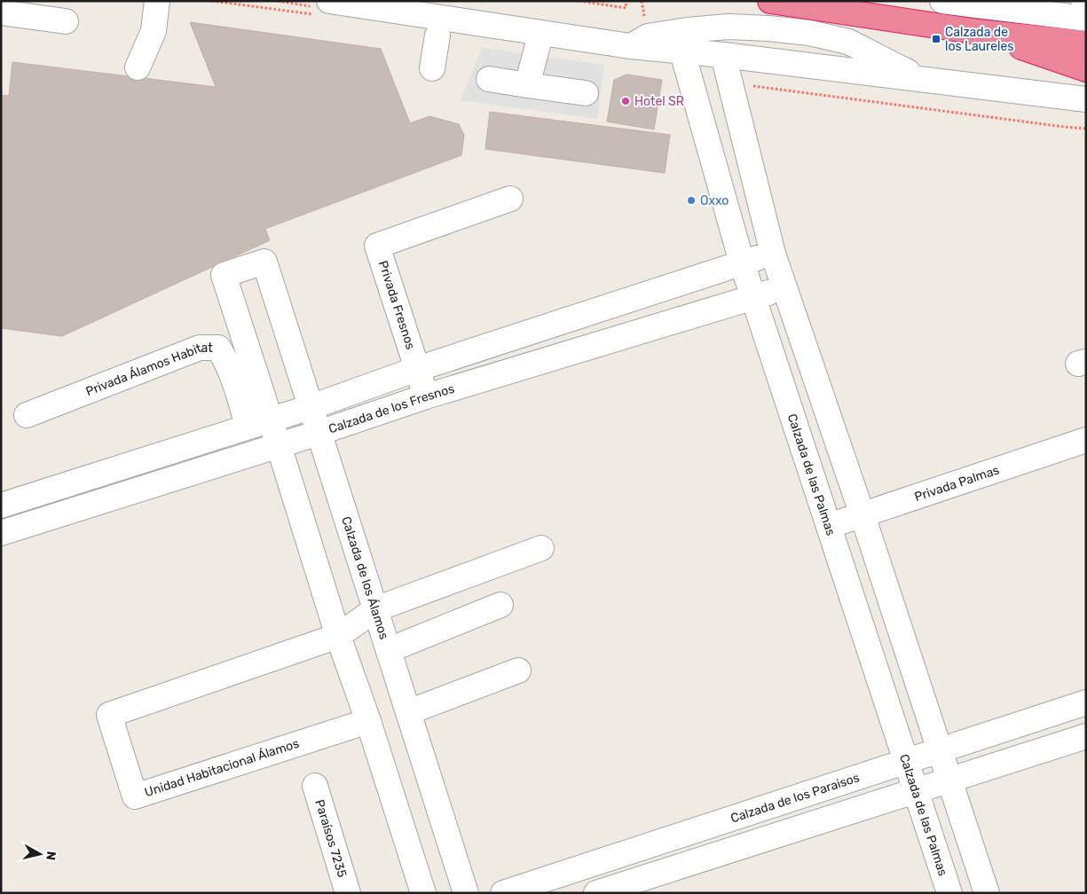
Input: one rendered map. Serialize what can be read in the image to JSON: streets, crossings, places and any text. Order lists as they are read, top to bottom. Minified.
{"streets":{"street":["Privada Fresnos","Privada Álamos Habitat","Calzada de los Fresnos","Calzada de las Palmas","Privada Palmas","Calzada de los Álamos","Unidad Habitacional Álamos","Calzada de los Paraisos","Paraísos 7235"]},"crossings":[["Privada Fresnos","Calzada de los Fresnos"],["Privada Álamos Habitat","Calzada de los Álamos"],["Calzada de los Fresnos","Calzada de las Palmas"],["Calzada de los Fresnos","Calzada de los Álamos"],["Calzada de las Palmas","Privada Palmas"],["Calzada de las Palmas","Calzada de los Paraisos"]],"places":{"transit":["Calzada de los Laureles"],"other":["Hotel SR","Oxxo"]},"north":"right"}
